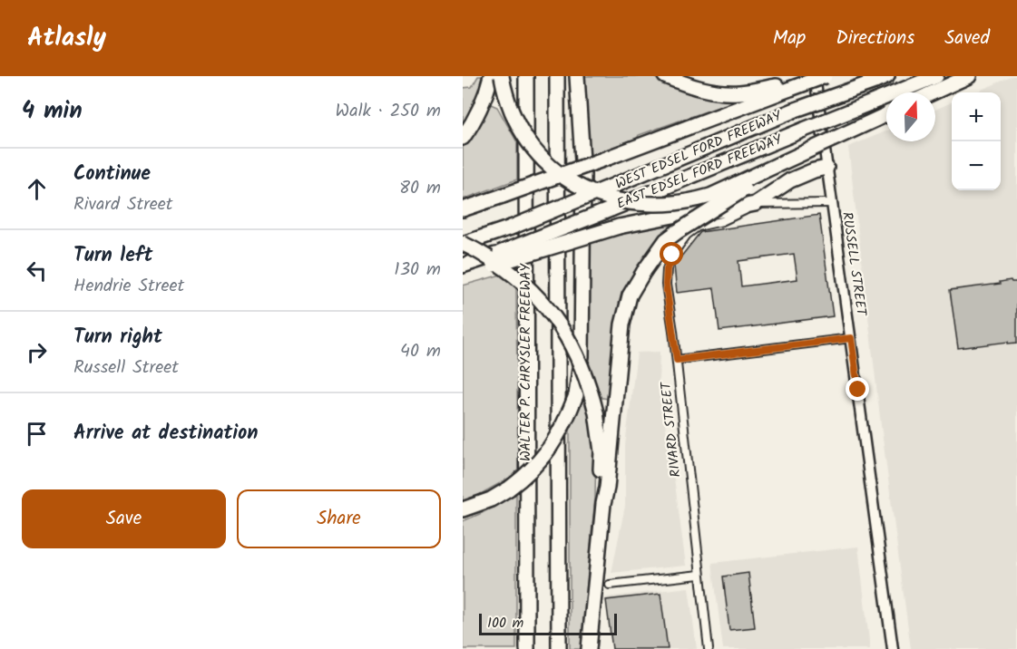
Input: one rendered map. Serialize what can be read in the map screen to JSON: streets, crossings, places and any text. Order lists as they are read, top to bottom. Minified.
{"streets":{"highway":["WEST EDSEL FORD FREEWAY","EAST EDSEL FORD FREEWAY","WALTER P. CHRYSLER FREEWAY"],"street":["RUSSELL STREET","RIVARD STREET"]},"scale_bar":"100 m","north":"top","page":{"header":"Atlasly","nav":["Map","Directions","Saved"],"heading":["4 min","Walk · 250 m"],"map_buttons":["+","−"],"list":[["Continue","Rivard Street","80 m"],["Turn left","Hendrie Street","130 m"],["Turn right","Russell Street","40 m"],"Arrive at destination"],"buttons":["Save","Share"],"scale":"100 m"}}
